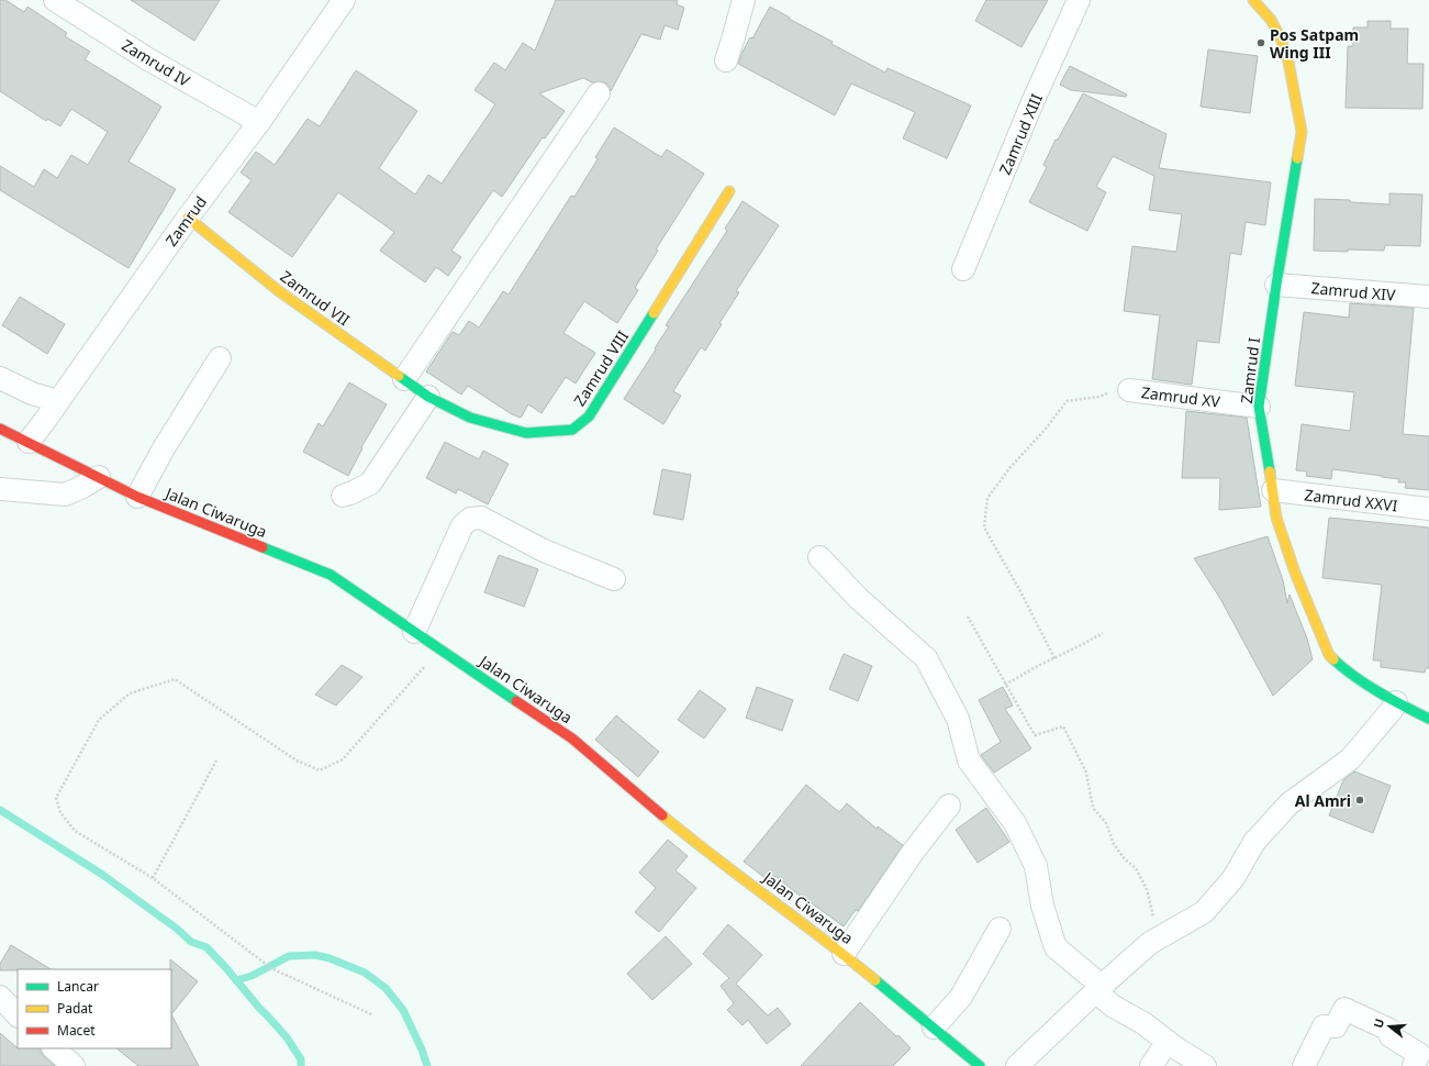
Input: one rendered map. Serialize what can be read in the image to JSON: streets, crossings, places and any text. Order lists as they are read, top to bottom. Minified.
{"streets":{"street":["Zamrud IV","Zamrud XIII","Zamrud","Zamrud XIV","Zamrud VII","Zamrud VIII","Zamrud I","Zamrud XV","Zamrud XXVI","Jalan Ciwaruga"]},"crossings":[["Zamrud IV","Zamrud"],["Zamrud","Zamrud VII"],["Zamrud","Jalan Ciwaruga"],["Zamrud XIV","Zamrud I"],["Zamrud VII","Zamrud VIII"],["Zamrud I","Zamrud XV"],["Zamrud I","Zamrud XXVI"]],"places":["Pos Satpam Wing III","Al Amri"],"legend":["Lancar","Padat","Macet"],"north":"left"}
